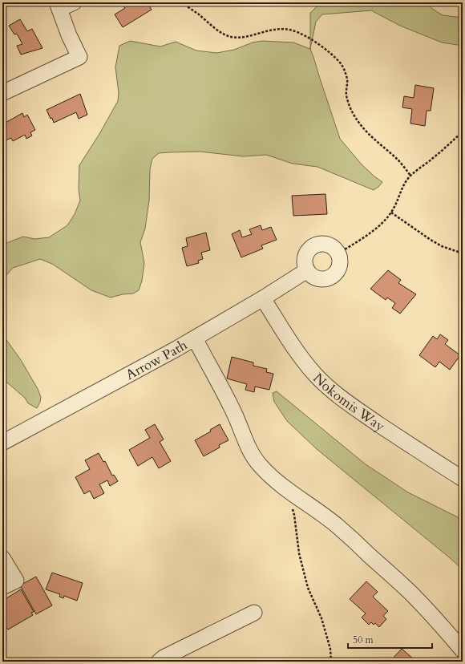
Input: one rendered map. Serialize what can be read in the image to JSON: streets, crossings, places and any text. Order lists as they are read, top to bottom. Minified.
{"streets":{"street":["Arrow Path","Nokomis Way"]},"crossings":[["Arrow Path","Nokomis Way"]],"scale_bar":"50 m"}
